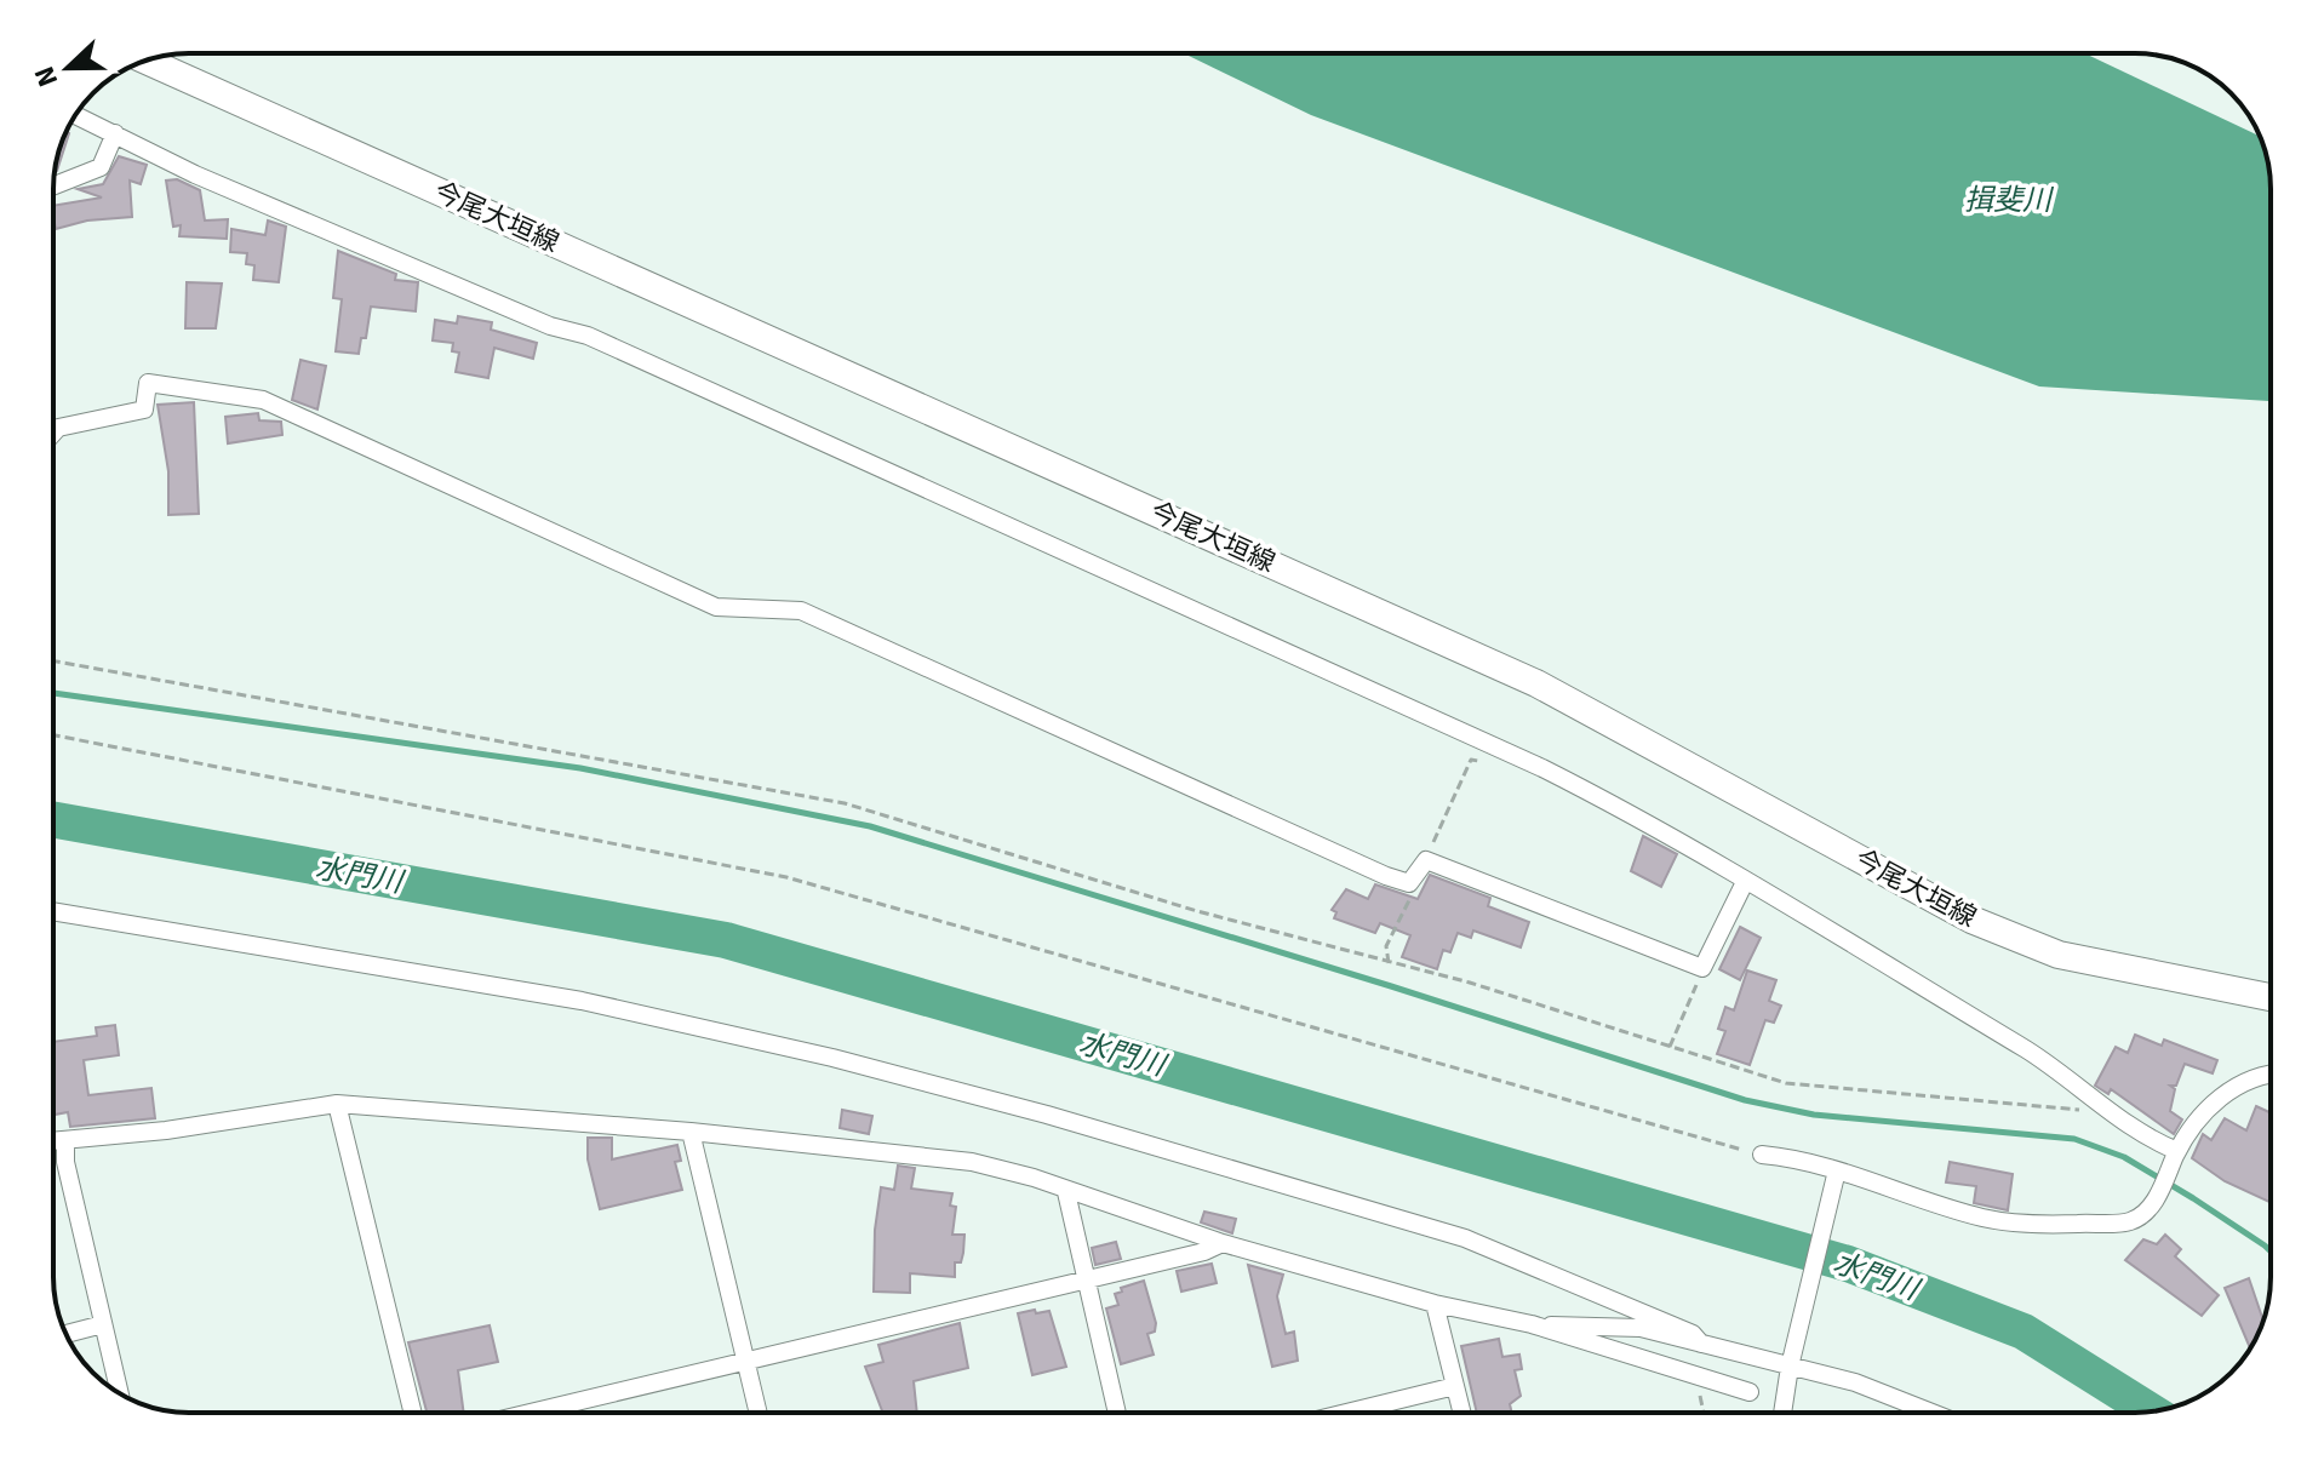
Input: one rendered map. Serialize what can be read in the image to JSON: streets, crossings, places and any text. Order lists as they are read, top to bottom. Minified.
{"streets":{"main road":["今尾大垣線"]},"water":["揖斐川","水門川"],"north":"left"}
